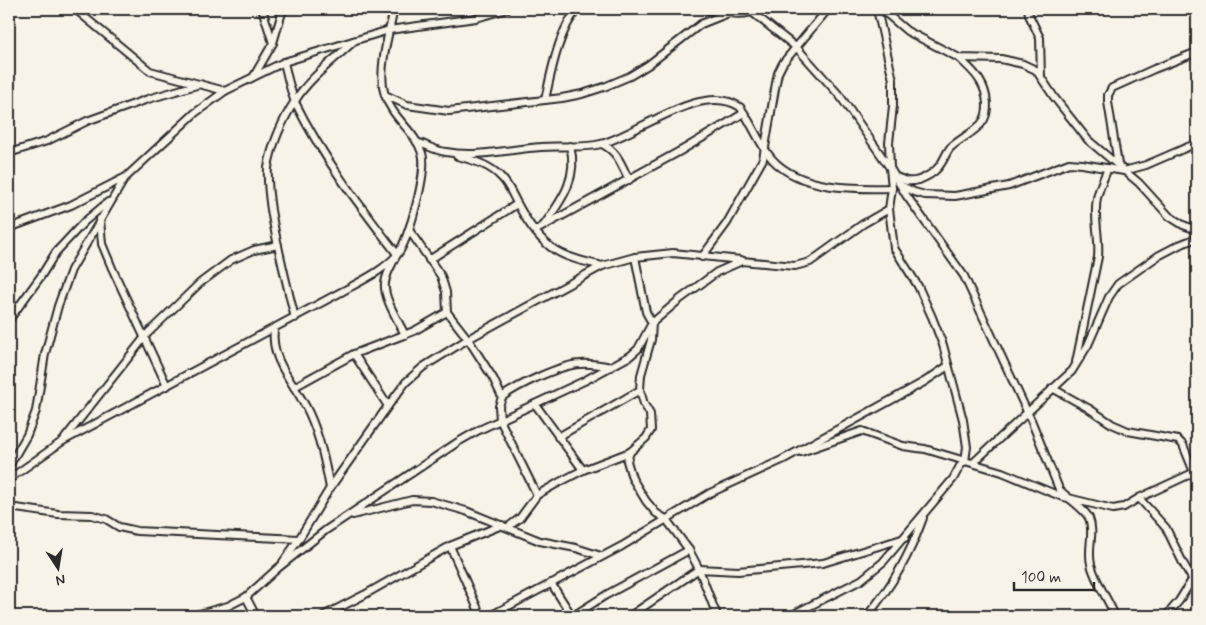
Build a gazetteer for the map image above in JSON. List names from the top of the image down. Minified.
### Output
{"scale_bar":"100 m","north":"bottom"}
